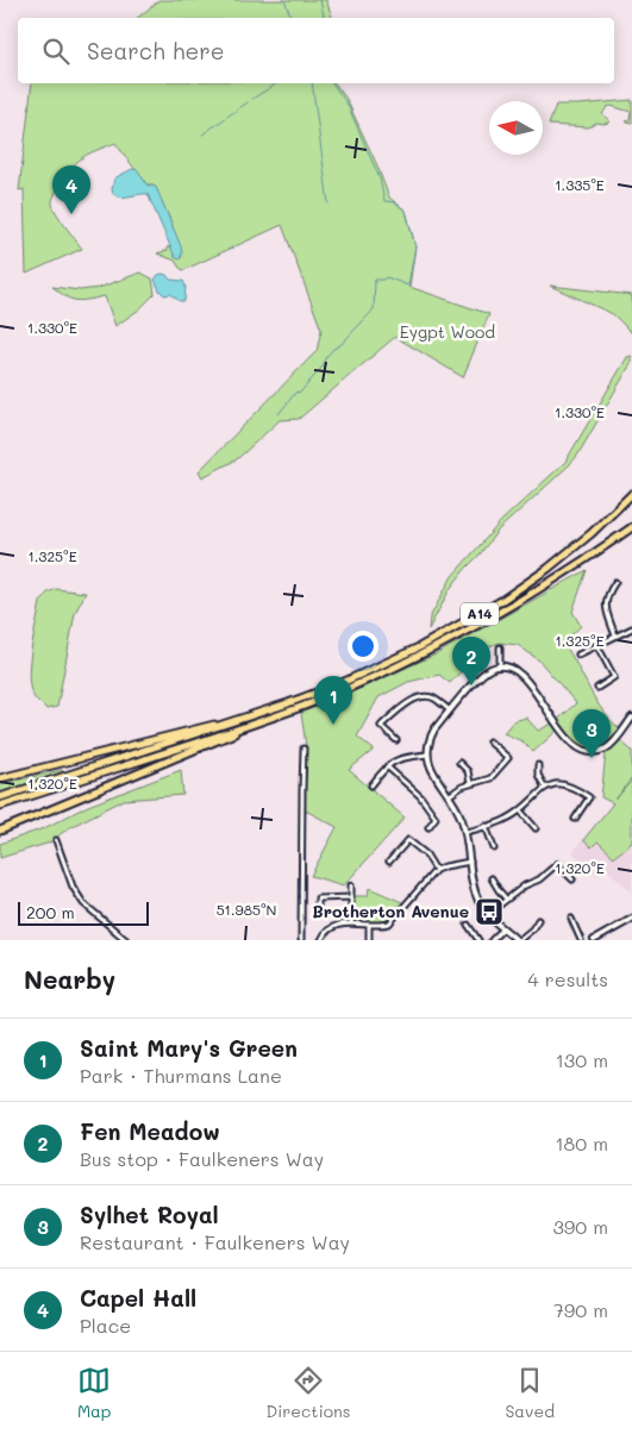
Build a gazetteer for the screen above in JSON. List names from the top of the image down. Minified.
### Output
{"streets":{"highway":["A14"]},"parks":["Eygpt Wood"],"places":{"bus stop":["Brotherton Avenue"]},"scale_bar":"200 m","north":"left","page":{"search":"Search here","pins":["4","2","1","3"],"scale":"200 m","heading":["Nearby","4 results"],"list":[{"mark":"1","name":"Saint Mary's Green","note":"Park · Thurmans Lane","value":"130 m"},{"mark":"2","name":"Fen Meadow","note":"Bus stop · Faulkeners Way","value":"180 m"},{"mark":"3","name":"Sylhet Royal","note":"Restaurant · Faulkeners Way","value":"390 m"},{"mark":"4","name":"Capel Hall","note":"Place","value":"790 m"}],"nav":["Map","Directions","Saved"]},"coordinates":["1.335°E","1.330°E","1.325°E","1.320°E","51.985°N"]}
